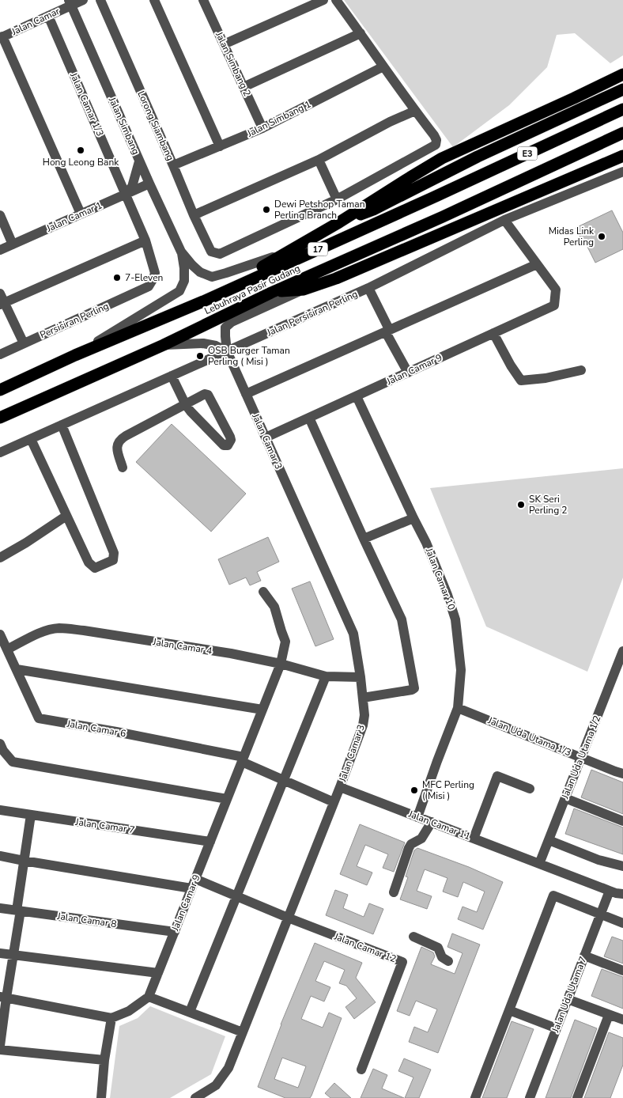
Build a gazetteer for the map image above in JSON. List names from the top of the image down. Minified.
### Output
{"streets":{"highway":["E3","17","Lebuhraya Pasir Gudang"],"street":["Jalan Camar","Jalan Simbang 2","Jalan Camar 1/3","Jalan Simbang 1","Jalan Simbang","Lorong Siambang","Jalan Camar 1","Jalan Persisiran Perling","Persisiran Perling","Jalan Camar 9","Jalan Camar 3","Jalan Camar 10","Jalan Camar 4","Jalan Camar 6","Jalan Uda Utama 1/3","Jalan Uda Utama 1/2","Jalan Camar 11","Jalan Camar 7","Jalan Camar 8","Jalan Camar 12","Jalan Uda Utama 7"]},"crossings":[["Jalan Camar","Jalan Camar 1/3"],["Jalan Camar","Jalan Simbang"],["Jalan Simbang 2","Jalan Simbang 1"],["Jalan Camar 1/3","Jalan Camar 1"],["Jalan Camar 1/3","Persisiran Perling"],["Jalan Simbang 1","Lorong Siambang"],["Jalan Simbang","Jalan Camar 1"],["Jalan Persisiran Perling","Jalan Camar 3"],["Jalan Camar 9","Jalan Camar 3"],["Jalan Camar 9","Jalan Camar 10"],["Jalan Camar 9","Jalan Camar 4"],["Jalan Camar 9","Jalan Camar 6"],["Jalan Camar 9","Jalan Camar 7"],["Jalan Camar 9","Jalan Camar 8"],["Jalan Camar 3","Jalan Camar 4"],["Jalan Camar 3","Jalan Camar 11"],["Jalan Camar 3","Jalan Camar 12"],["Jalan Camar 10","Jalan Uda Utama 1/3"],["Jalan Camar 10","Jalan Camar 11"],["Jalan Camar 4","Jalan Camar 6"],["Jalan Uda Utama 1/3","Jalan Uda Utama 1/2"],["Jalan Uda Utama 1/2","Jalan Camar 11"],["Jalan Camar 11","Jalan Uda Utama 7"]],"places":["Hong Leong Bank","Dewi Petshop Taman Perling Branch","Midas Link Perling","7-Eleven","OSB Burger Taman Perling ( Misi )","SK Seri Perling 2","MFC Perling ( Misi )"]}
